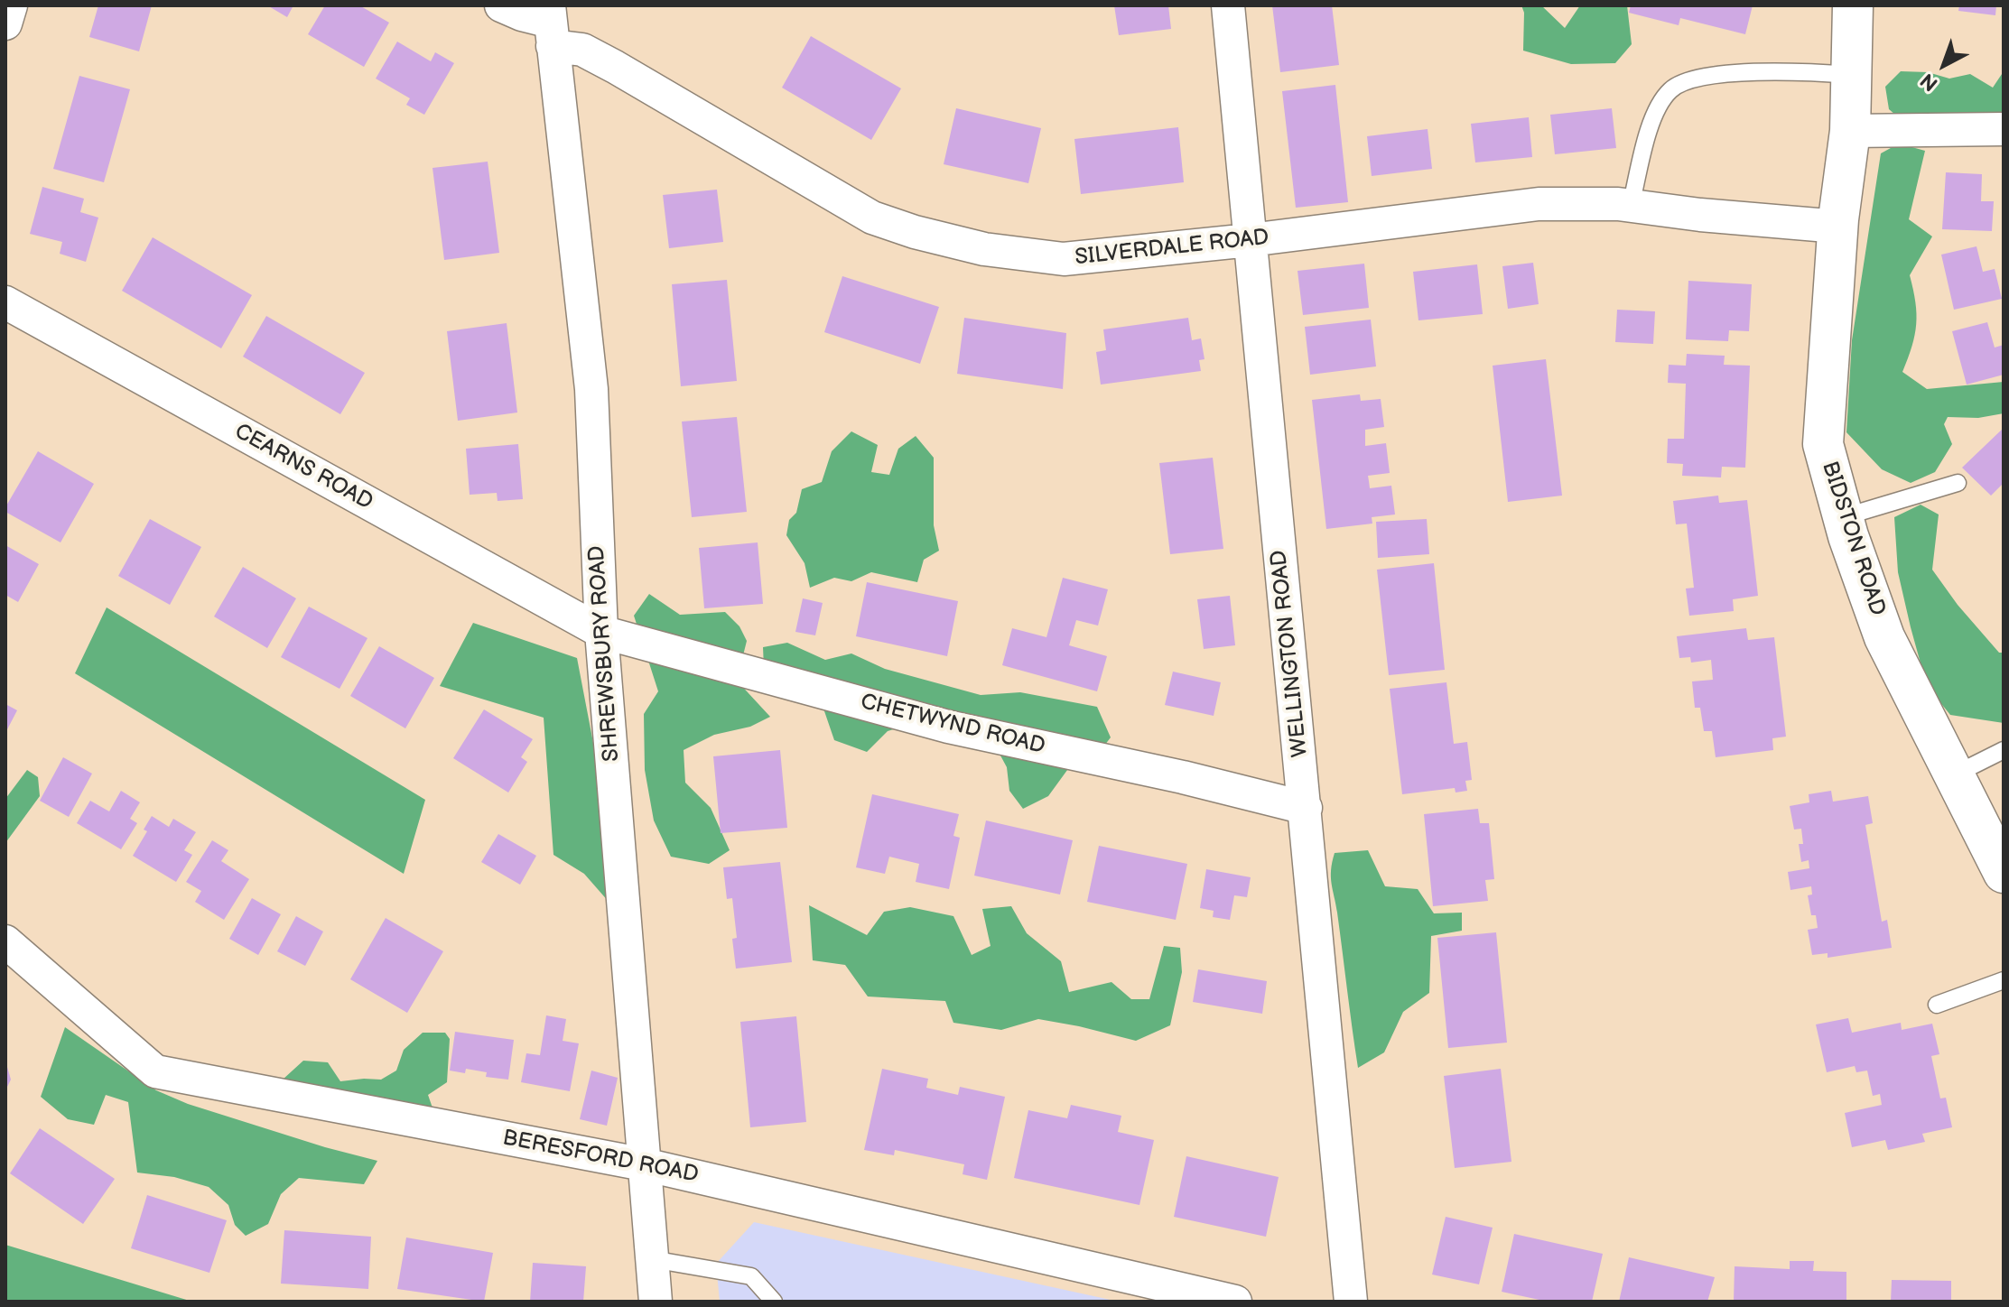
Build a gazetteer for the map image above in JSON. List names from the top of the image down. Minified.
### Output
{"streets":{"main road":["BIDSTON ROAD"],"street":["SILVERDALE ROAD","CEARNS ROAD","SHREWSBURY ROAD","WELLINGTON ROAD","CHETWYND ROAD","BERESFORD ROAD"]},"crossings":[["SILVERDALE ROAD","BIDSTON ROAD"],["SILVERDALE ROAD","SHREWSBURY ROAD"],["SILVERDALE ROAD","WELLINGTON ROAD"],["CEARNS ROAD","SHREWSBURY ROAD"],["CEARNS ROAD","CHETWYND ROAD"],["SHREWSBURY ROAD","CHETWYND ROAD"],["SHREWSBURY ROAD","BERESFORD ROAD"],["WELLINGTON ROAD","CHETWYND ROAD"]],"north":"bottom left"}
